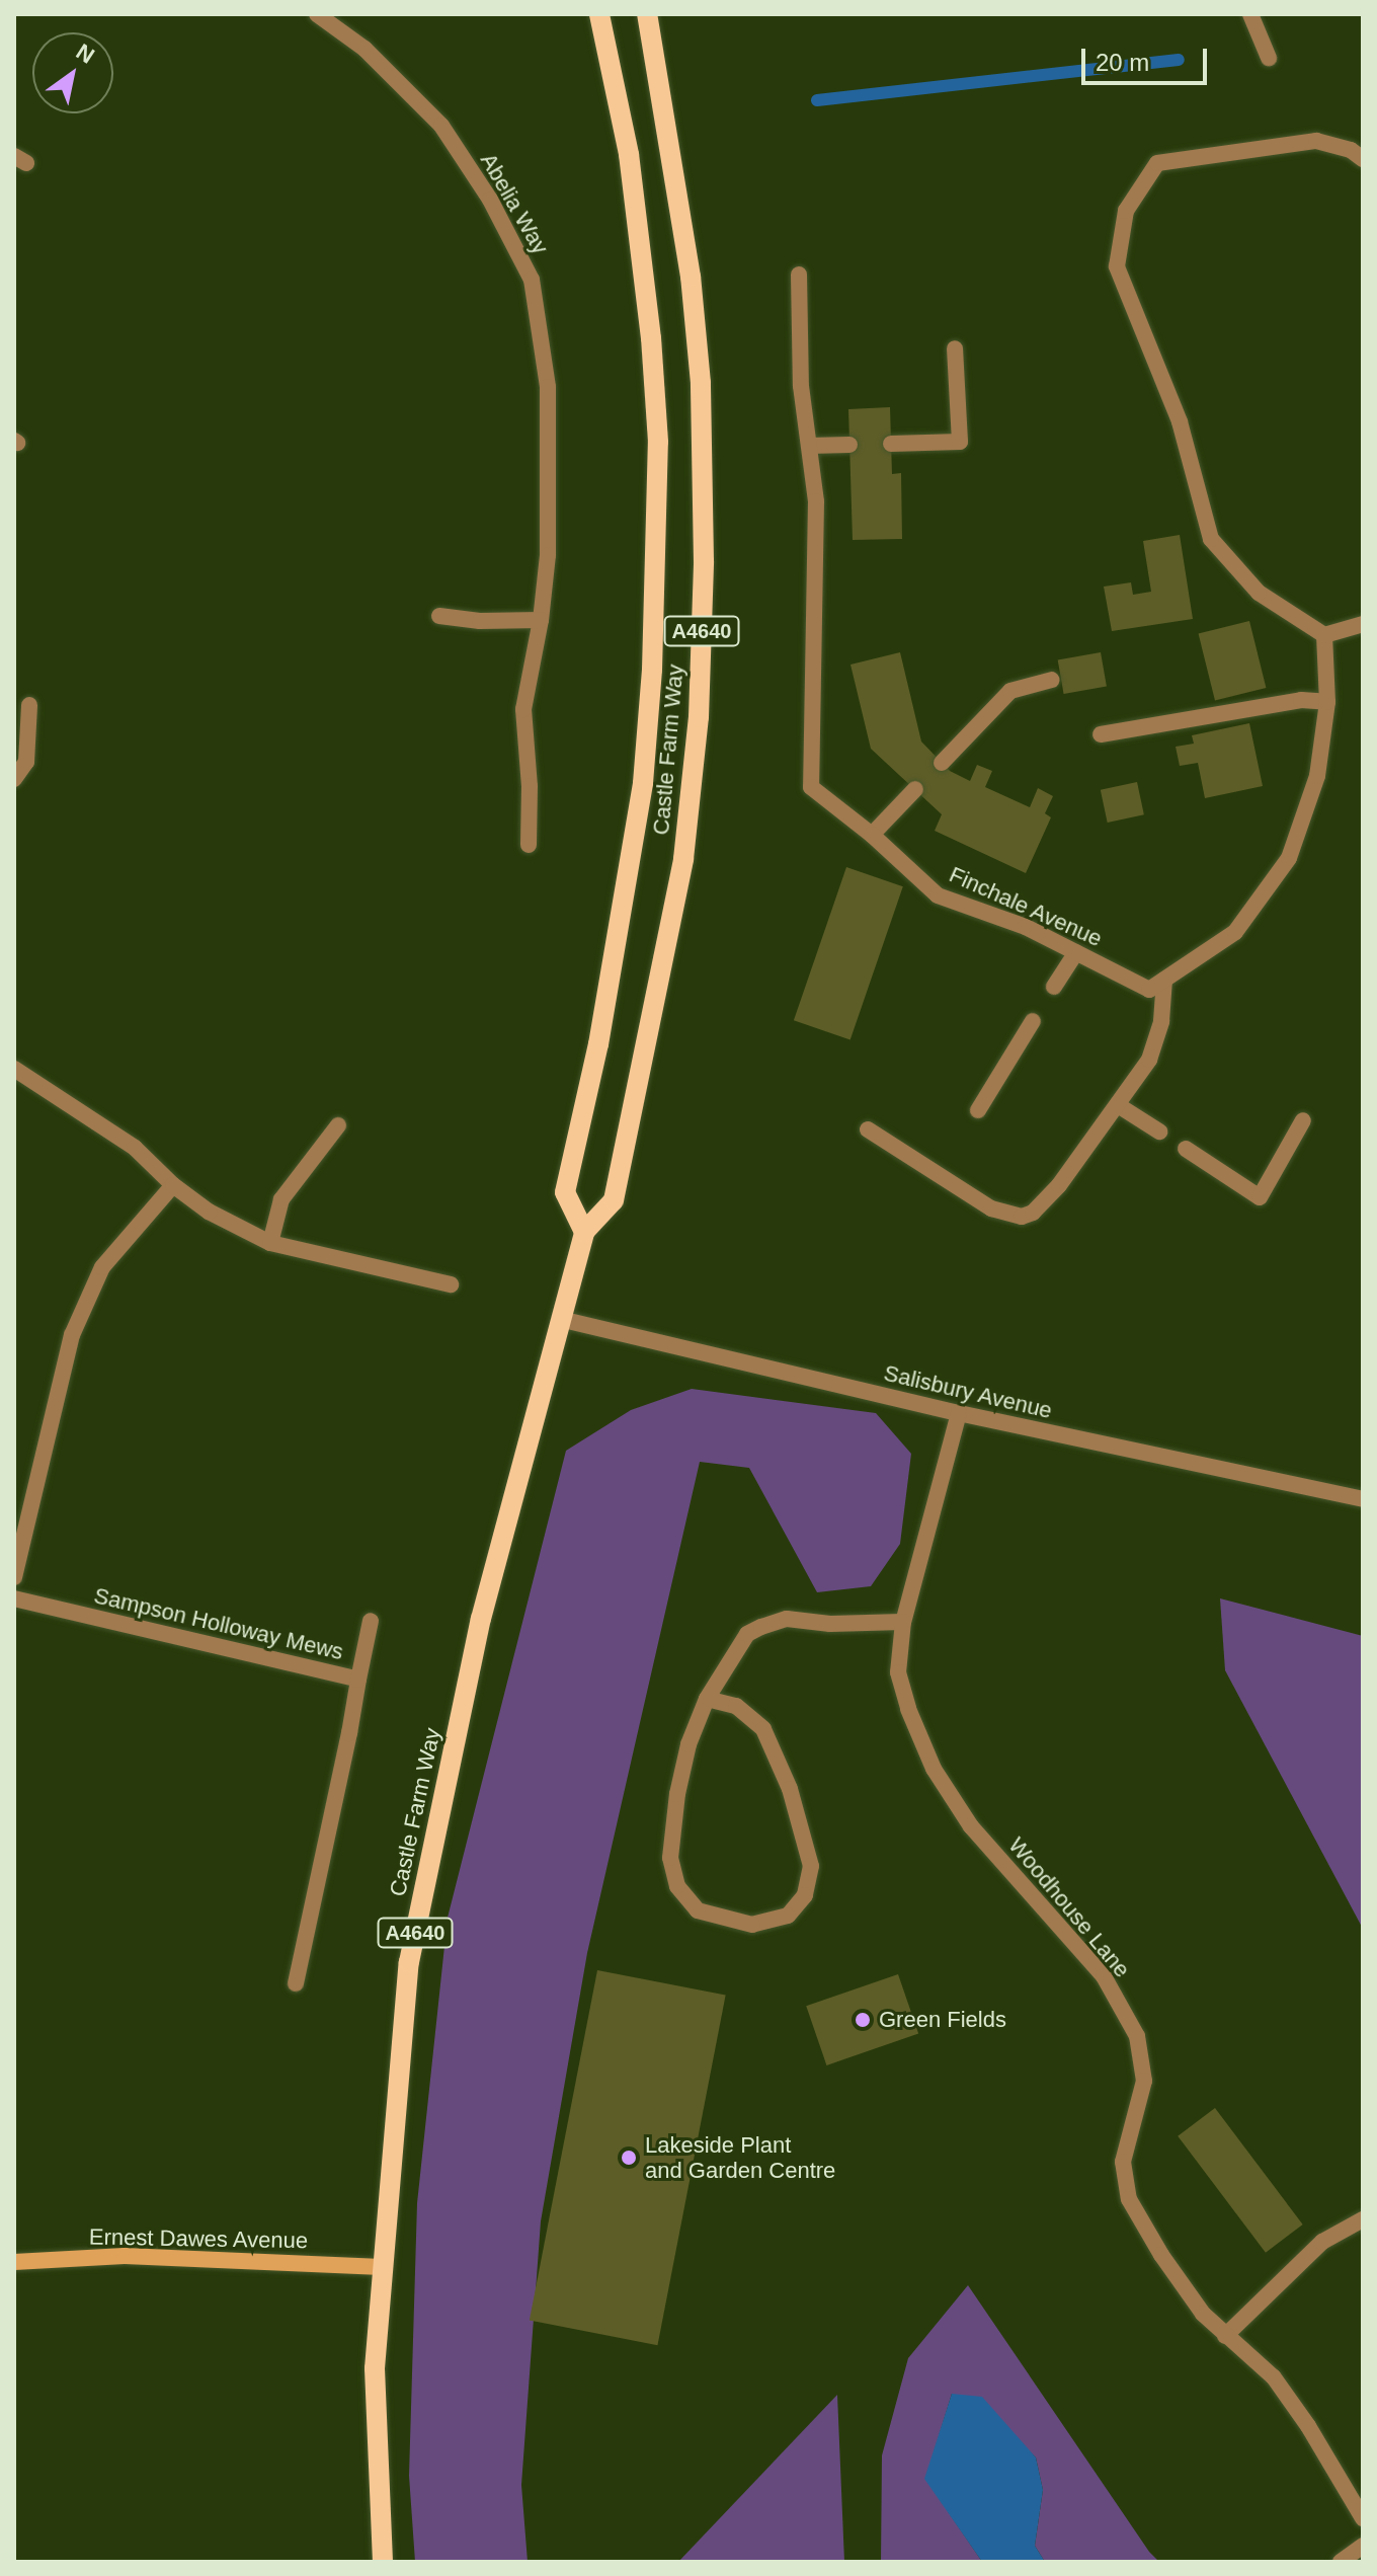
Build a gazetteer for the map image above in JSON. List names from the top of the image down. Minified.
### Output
{"streets":{"main road":["A4640","Castle Farm Way"],"street":["Abelia Way","Finchale Avenue","Salisbury Avenue","Sampson Holloway Mews","Woodhouse Lane","Ernest Dawes Avenue"]},"crossings":[["Castle Farm Way","Salisbury Avenue"],["Castle Farm Way","Ernest Dawes Avenue"],["Salisbury Avenue","Woodhouse Lane"]],"places":["Green Fields","Lakeside Plant and Garden Centre"],"scale_bar":"20 m","north":"top right"}
